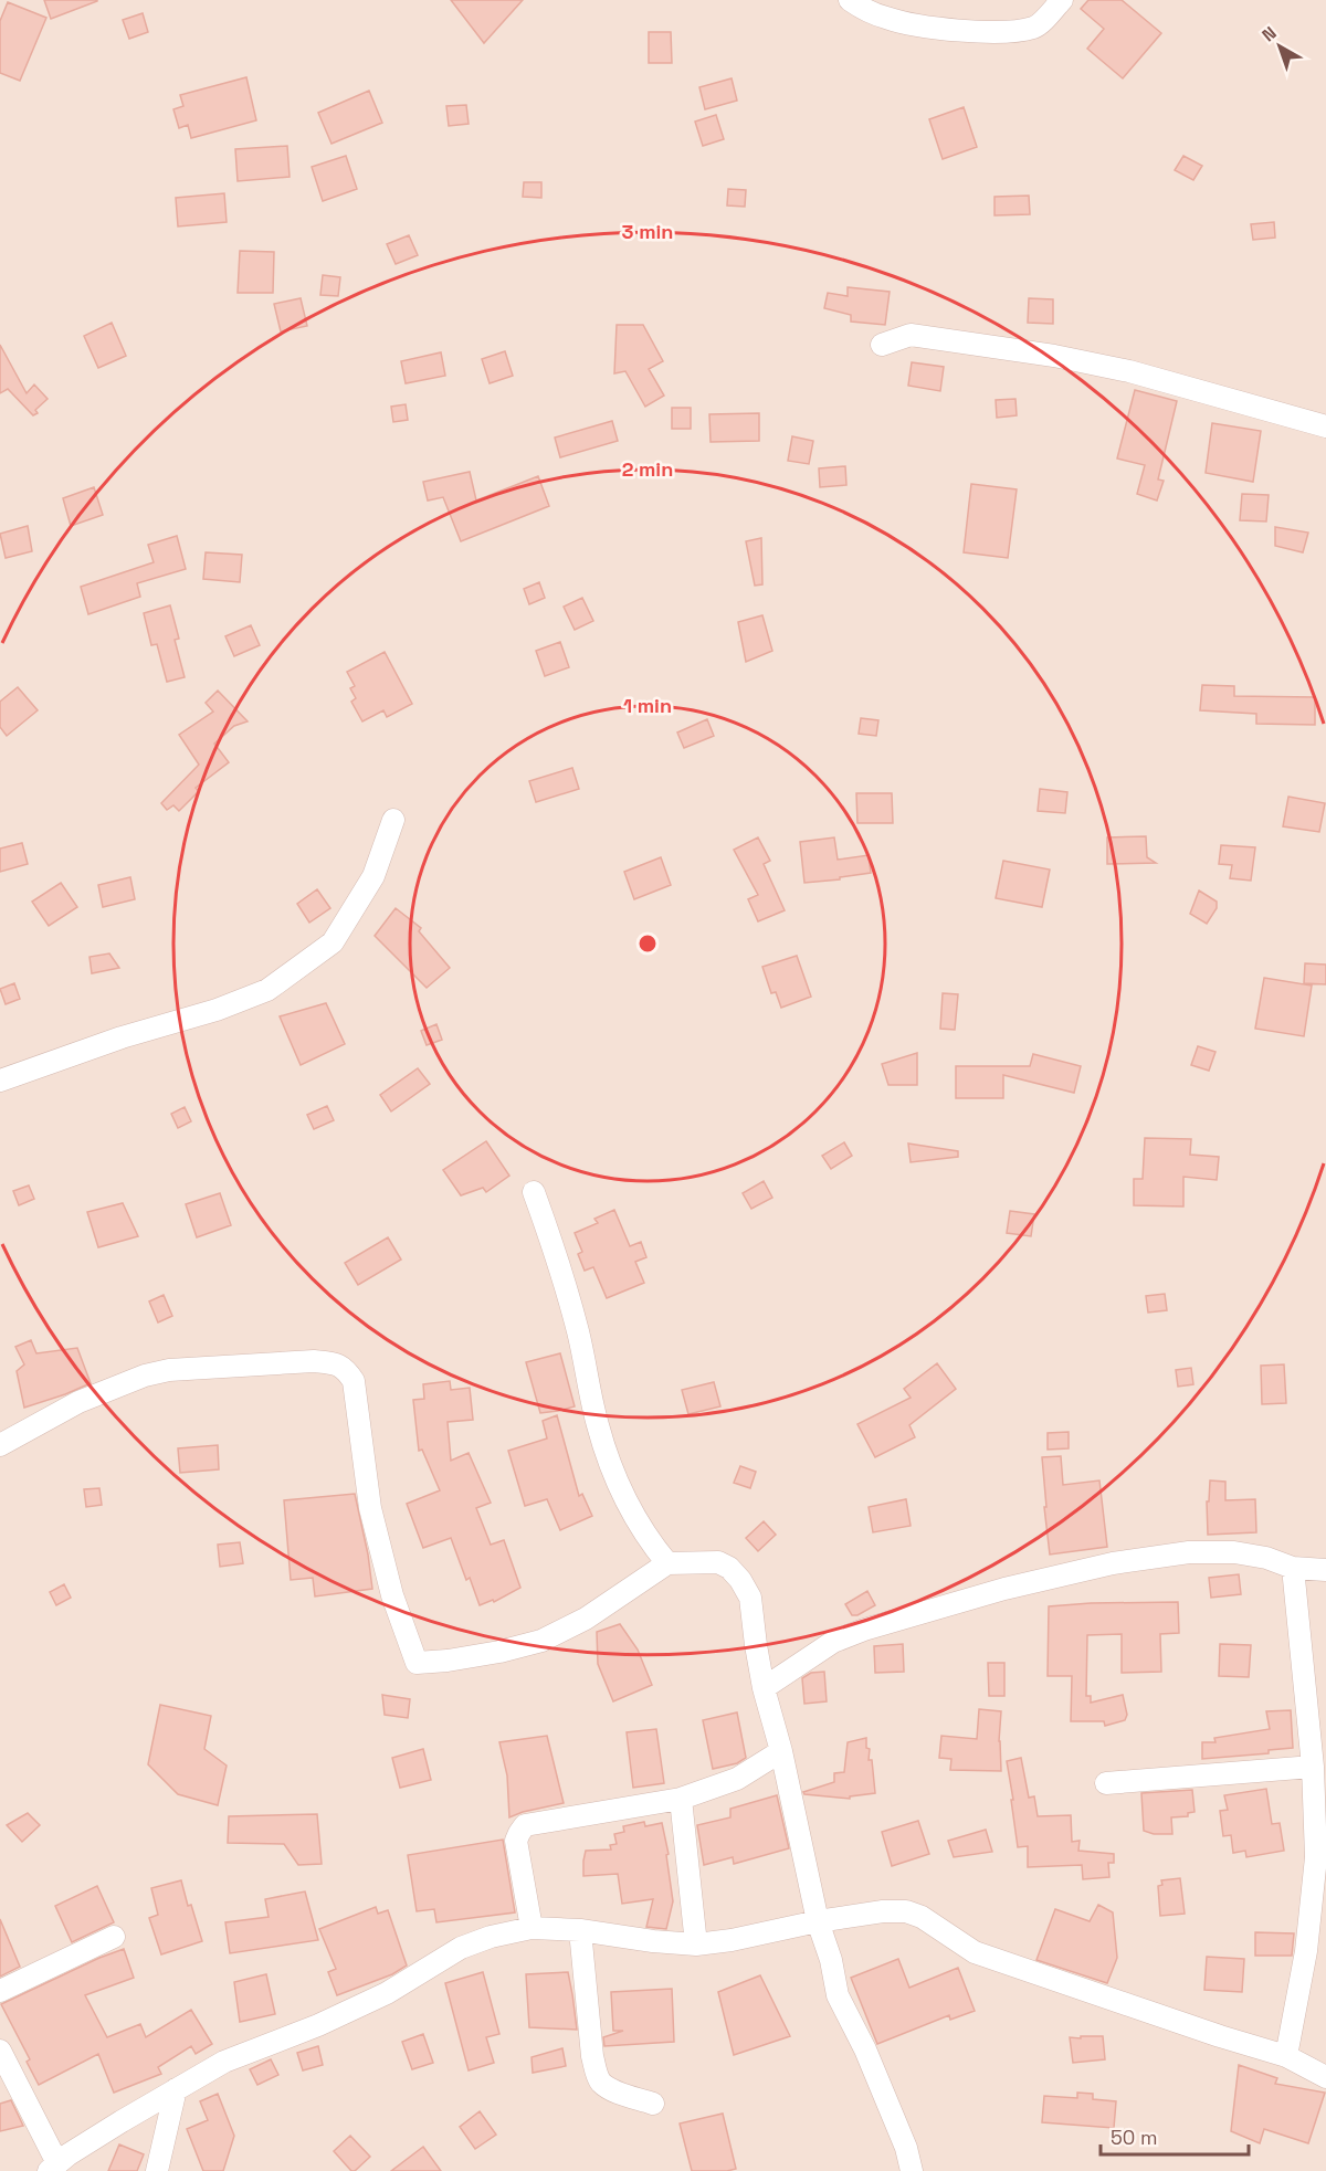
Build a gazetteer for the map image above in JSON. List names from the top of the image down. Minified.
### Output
{"scale_bar":"50 m","north":"top left","rings":["3 min","2 min","1 min"]}
